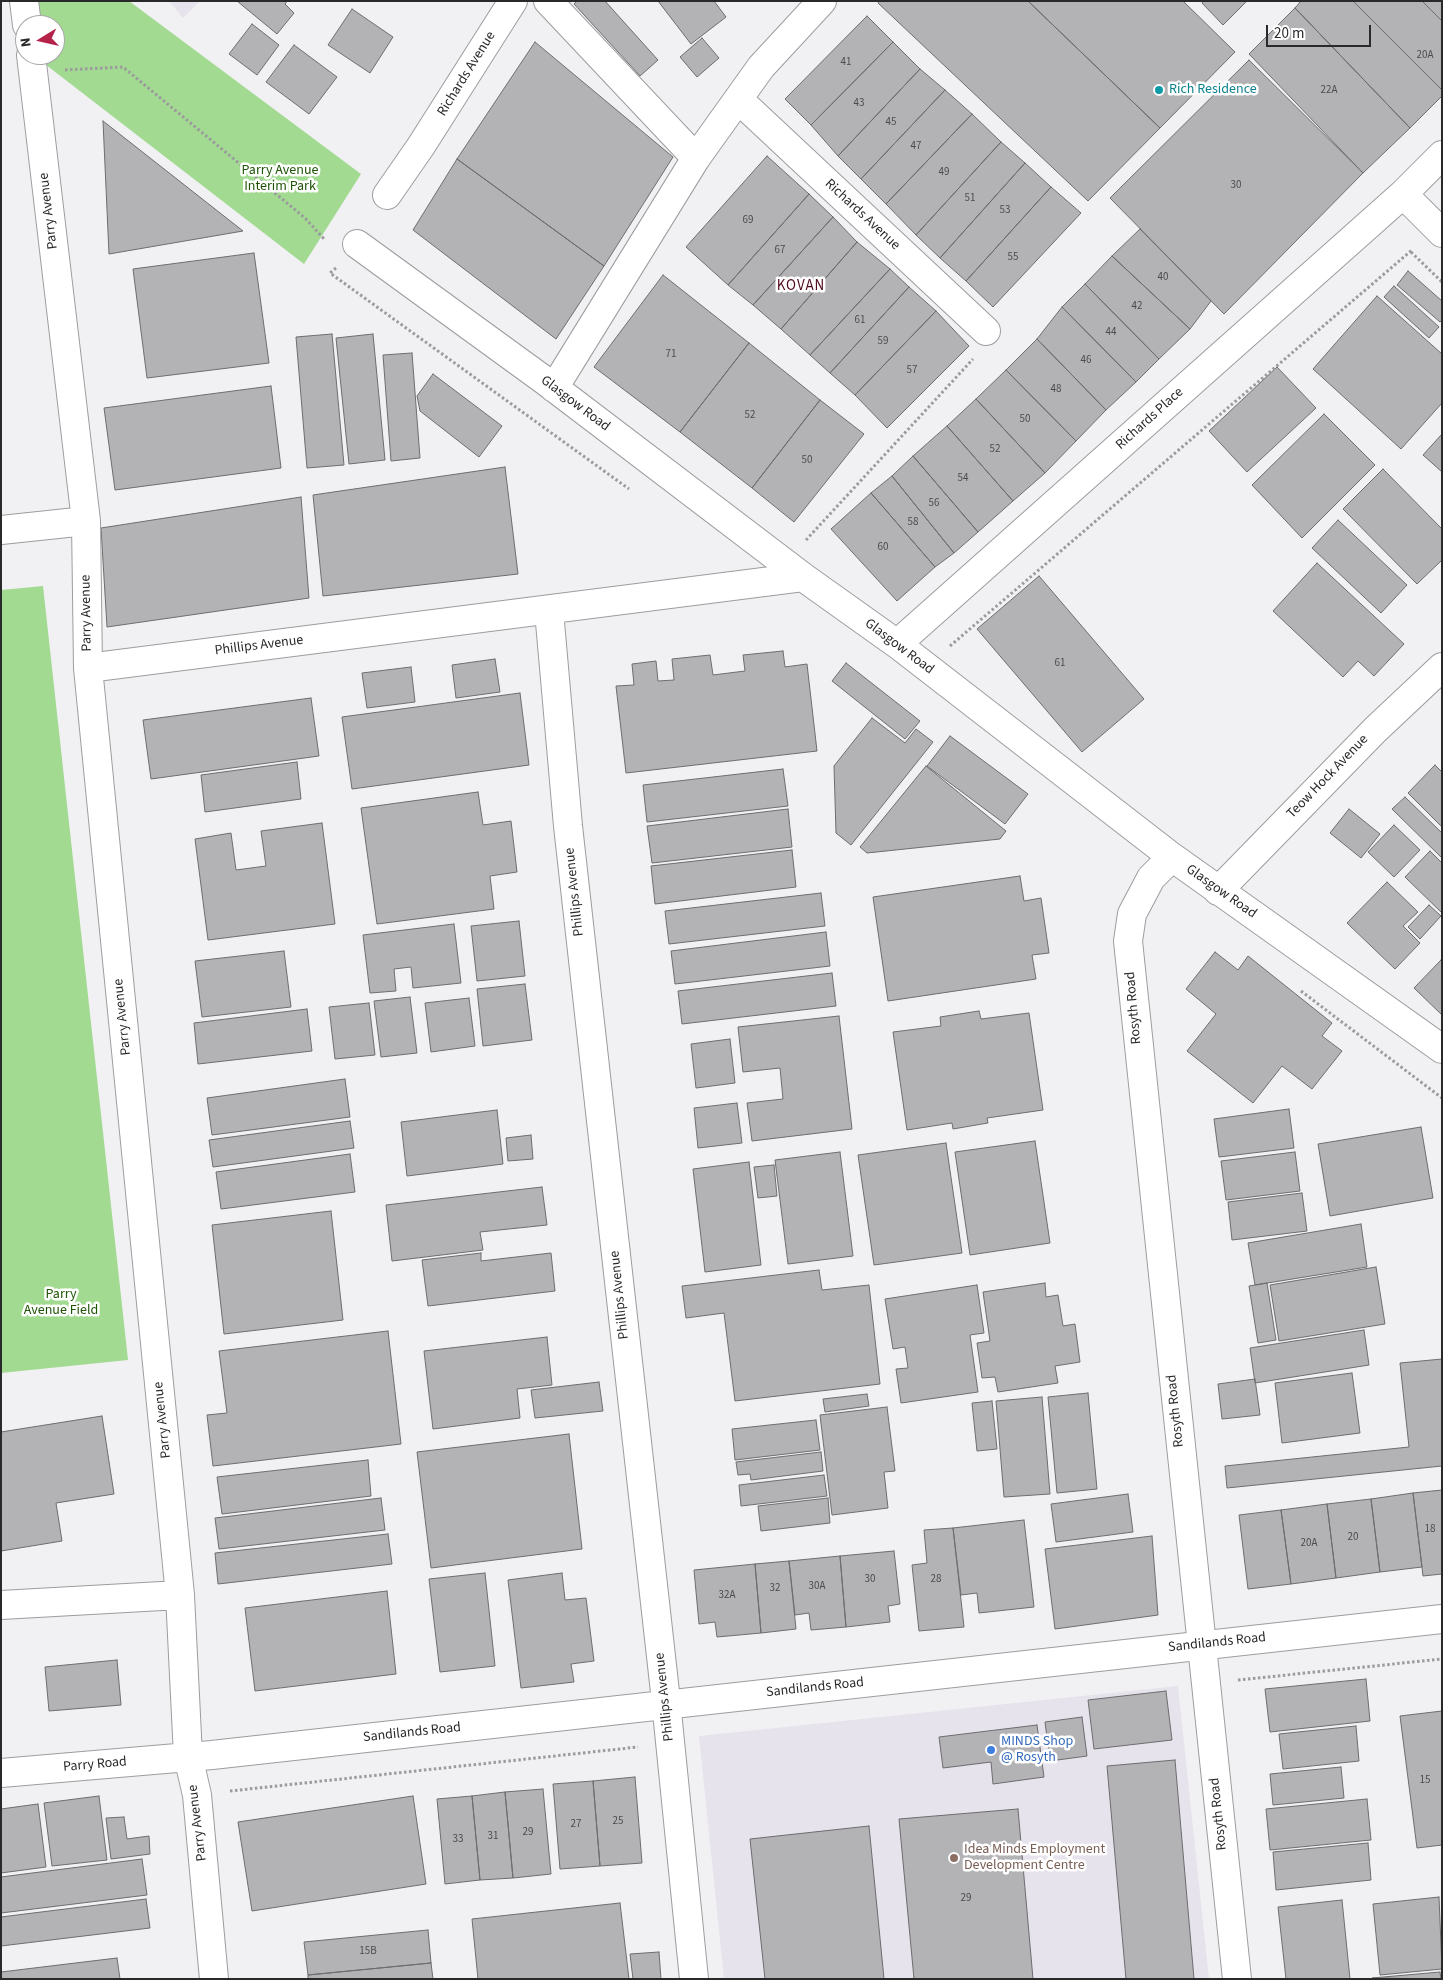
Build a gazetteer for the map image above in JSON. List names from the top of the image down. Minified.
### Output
{"streets":{"street":["Richards Avenue","Parry Avenue","Glasgow Road","Richards Place","Phillips Avenue","Teow Hock Avenue","Rosyth Road","Sandilands Road","Parry Road"]},"crossings":[["Parry Avenue","Phillips Avenue"],["Parry Avenue","Sandilands Road"],["Parry Avenue","Parry Road"],["Glasgow Road","Richards Place"],["Glasgow Road","Phillips Avenue"],["Glasgow Road","Teow Hock Avenue"],["Glasgow Road","Rosyth Road"],["Phillips Avenue","Sandilands Road"],["Rosyth Road","Sandilands Road"],["Sandilands Road","Parry Road"]],"districts":["KOVAN"],"parks":["Parry Avenue Interim Park","Parry Avenue Field"],"places":["Rich Residence","MINDS Shop @ Rosyth","Idea Minds Employment Development Centre"],"house_numbers":["20A","41","22A","43","45","47","49","30","51","53","69","67","55","40","42","61","44","59","71","46","57","48","52","50","52","50","54","56","58","60","61","18","20","20A","30","28","30A","32","32A","15","25","27","29","31","33","29","15B"],"scale_bar":"20 m","north":"left"}
